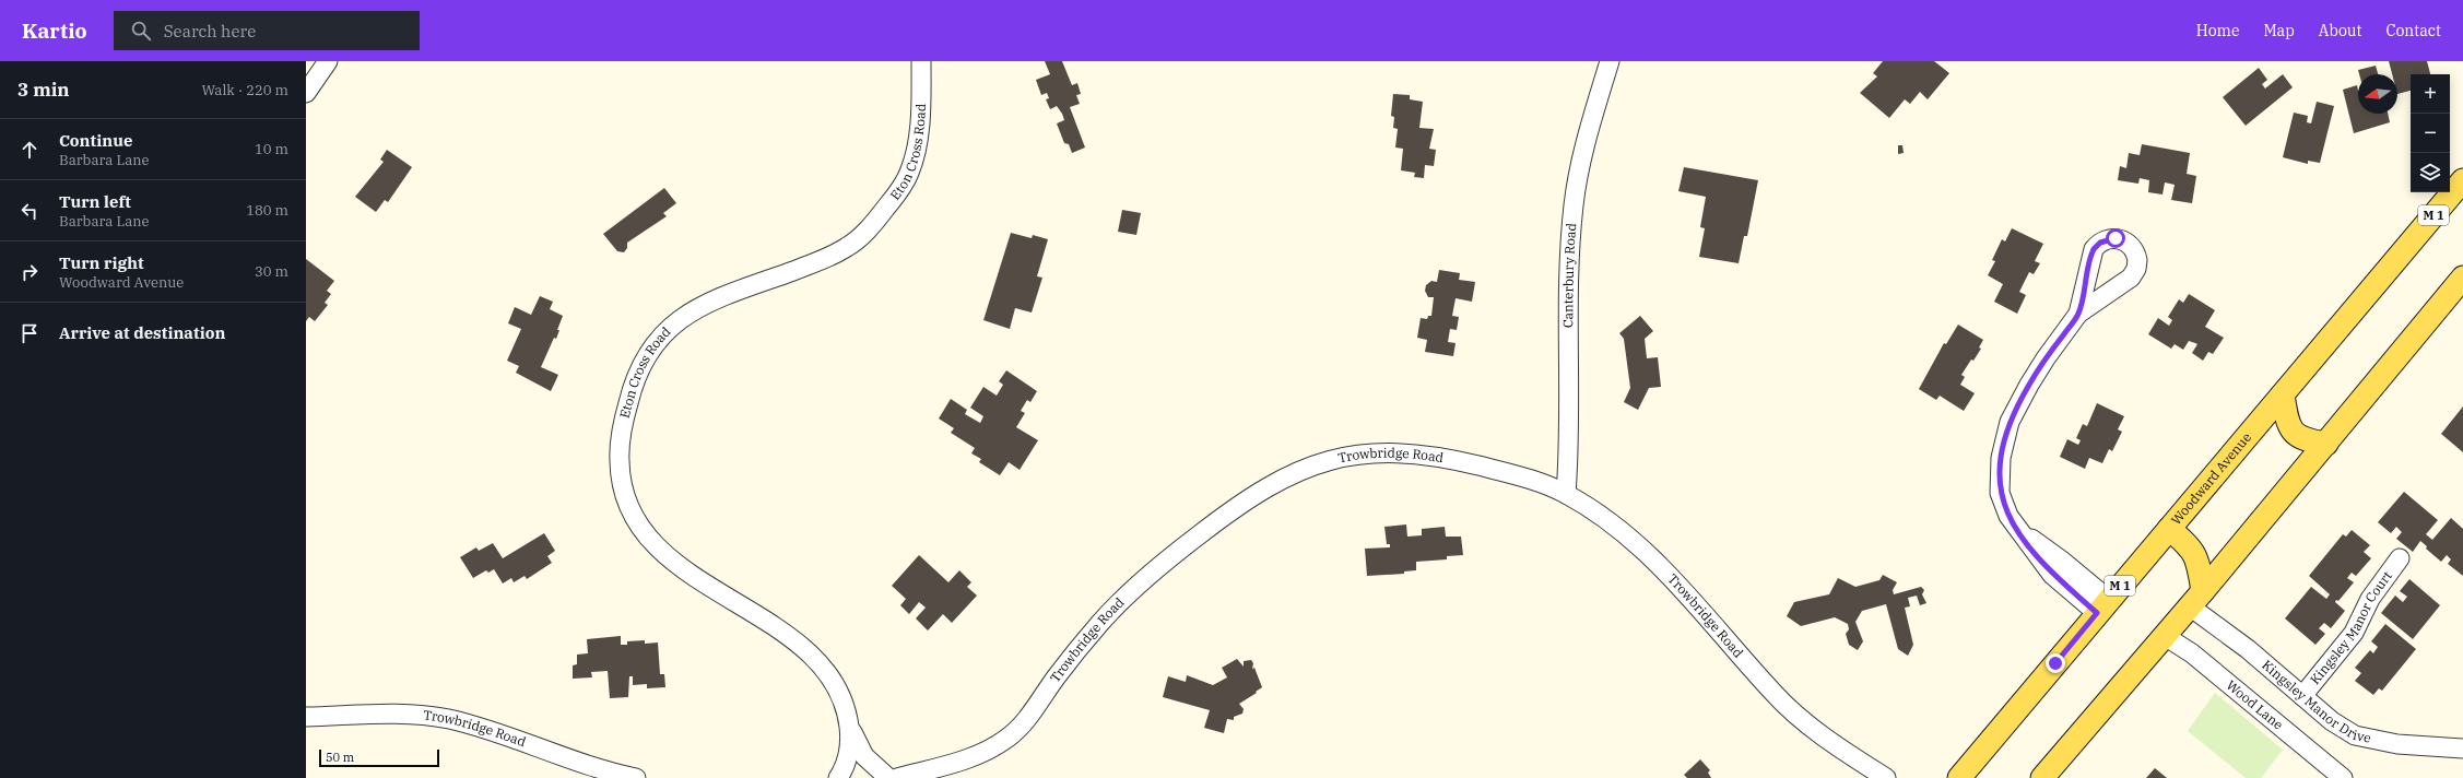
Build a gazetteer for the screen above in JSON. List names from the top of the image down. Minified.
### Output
{"streets":{"main road":["M 1","Woodward Avenue"],"street":["Eton Cross Road","Canterbury Road","Trowbridge Road","Kingsley Manor Court","Kingsley Manor Drive","Wood Lane"]},"crossings":[["Canterbury Road","Trowbridge Road"],["Kingsley Manor Court","Kingsley Manor Drive"]],"scale_bar":"50 m","north":"left","page":{"header":"Kartio","search":"Search here","nav":["Home","Map","About","Contact"],"heading":["3 min","Walk · 220 m"],"map_buttons":["+","−"],"list":[["Continue","Barbara Lane","10 m"],["Turn left","Barbara Lane","180 m"],["Turn right","Woodward Avenue","30 m"],"Arrive at destination"],"scale":"50 m"}}
